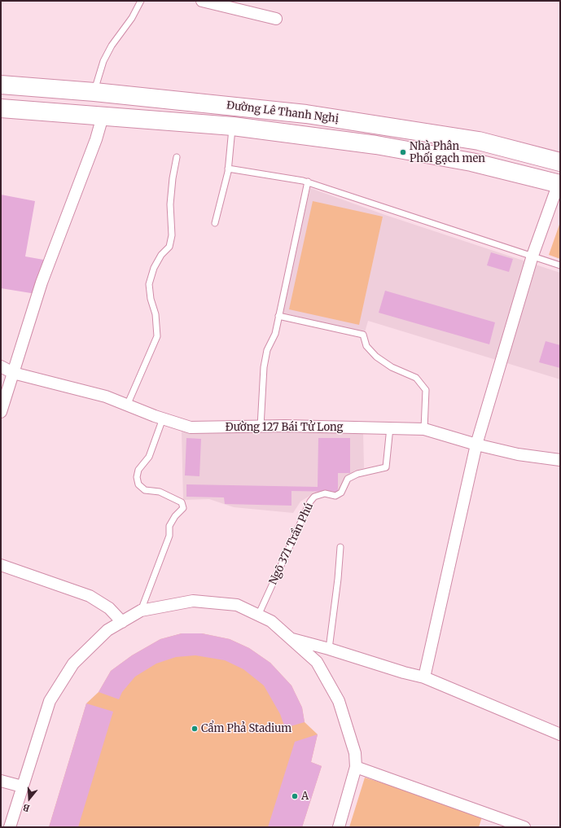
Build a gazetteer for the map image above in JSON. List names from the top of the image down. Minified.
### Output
{"streets":{"highway":["Đường Lê Thanh Nghị"],"street":["Đường 127 Bái Tử Long"],"lane":["Ngõ 371 Trần Phú"]},"crossings":[["Đường 127 Bái Tử Long","Ngõ 371 Trần Phú"]],"places":["Nhà Phân Phối gạch men","Cẩm Phả Stadium","A"],"north":"bottom"}
